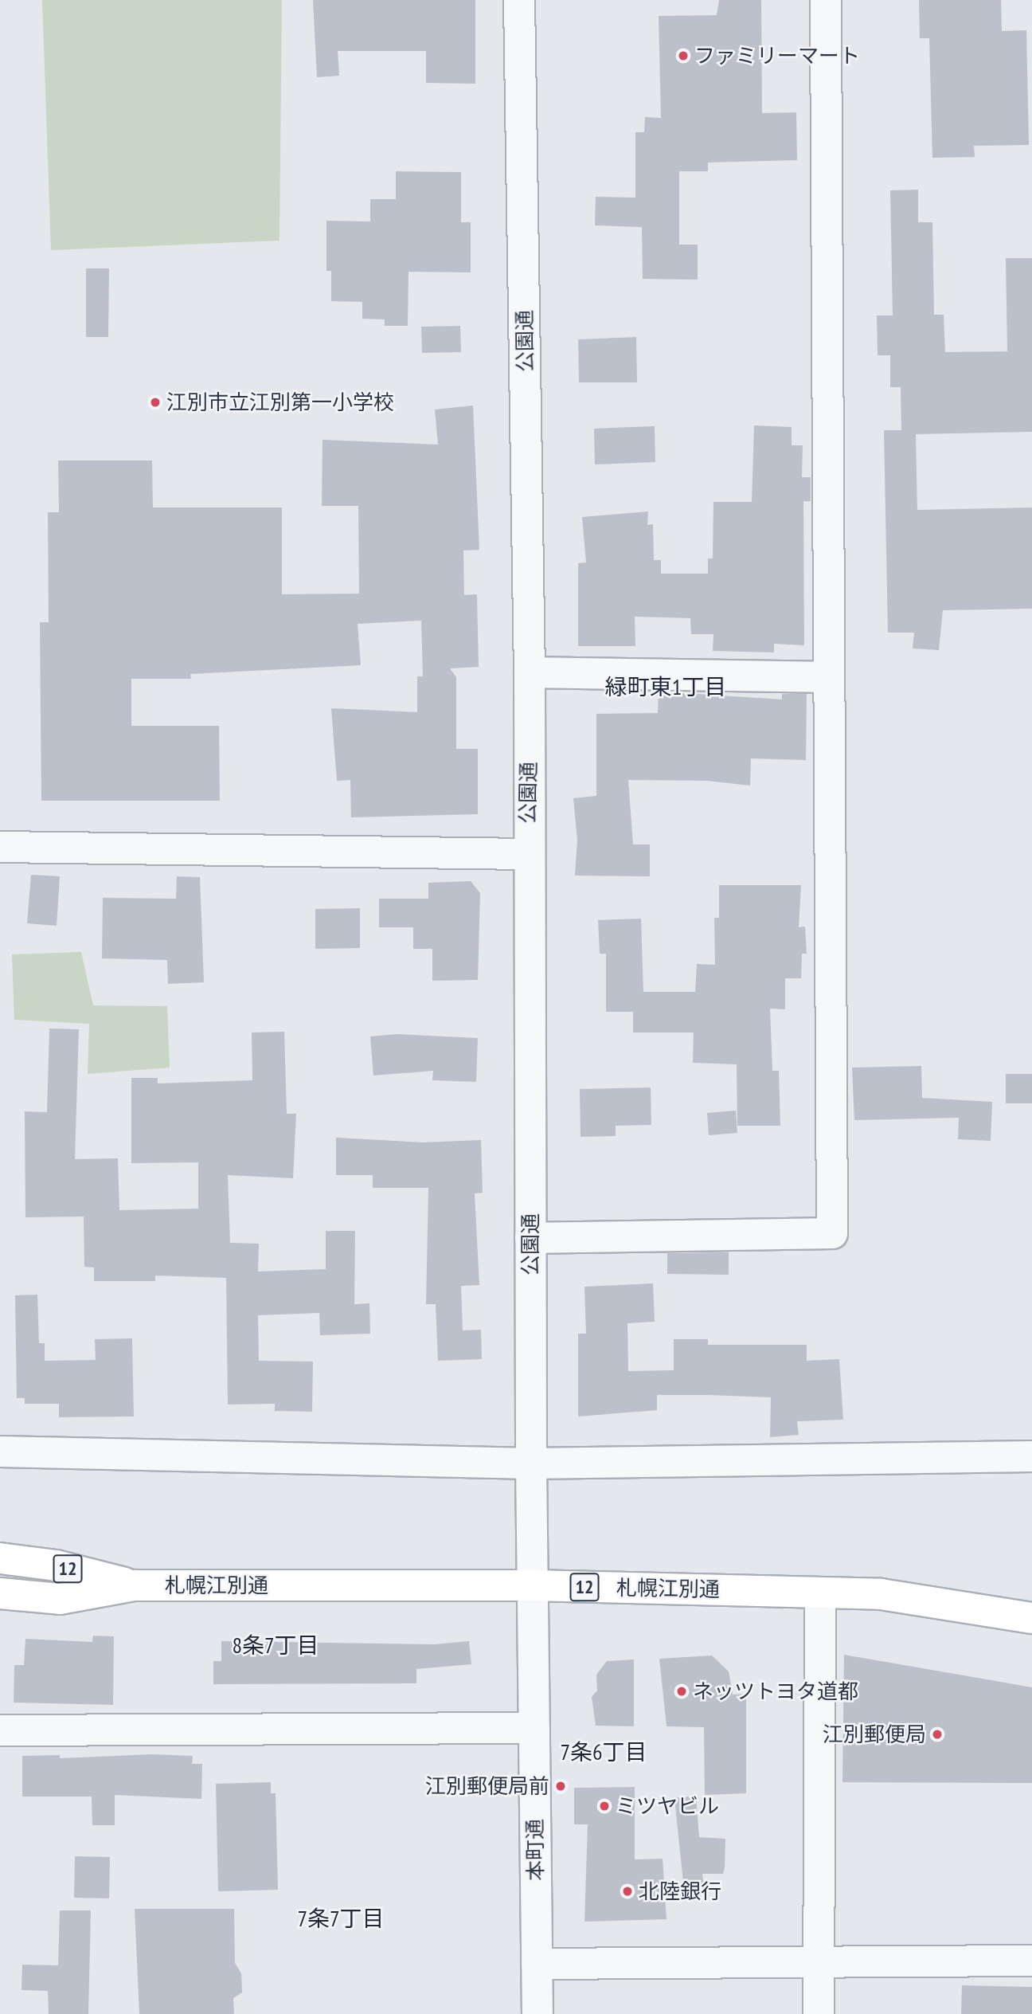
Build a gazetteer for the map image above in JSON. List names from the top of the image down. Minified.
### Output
{"streets":{"highway":["12","札幌江別通"],"street":["公園通","本町通"]},"crossings":[["公園通","札幌江別通"],["公園通","本町通"],["札幌江別通","本町通"]],"districts":["緑町東1丁目","8条7丁目","7条6丁目","7条7丁目"],"places":["ファミリーマート","江別市立江別第一小学校","ネッツトヨタ道都","江別郵便局","江別郵便局前","ミツヤビル","北陸銀行"]}
